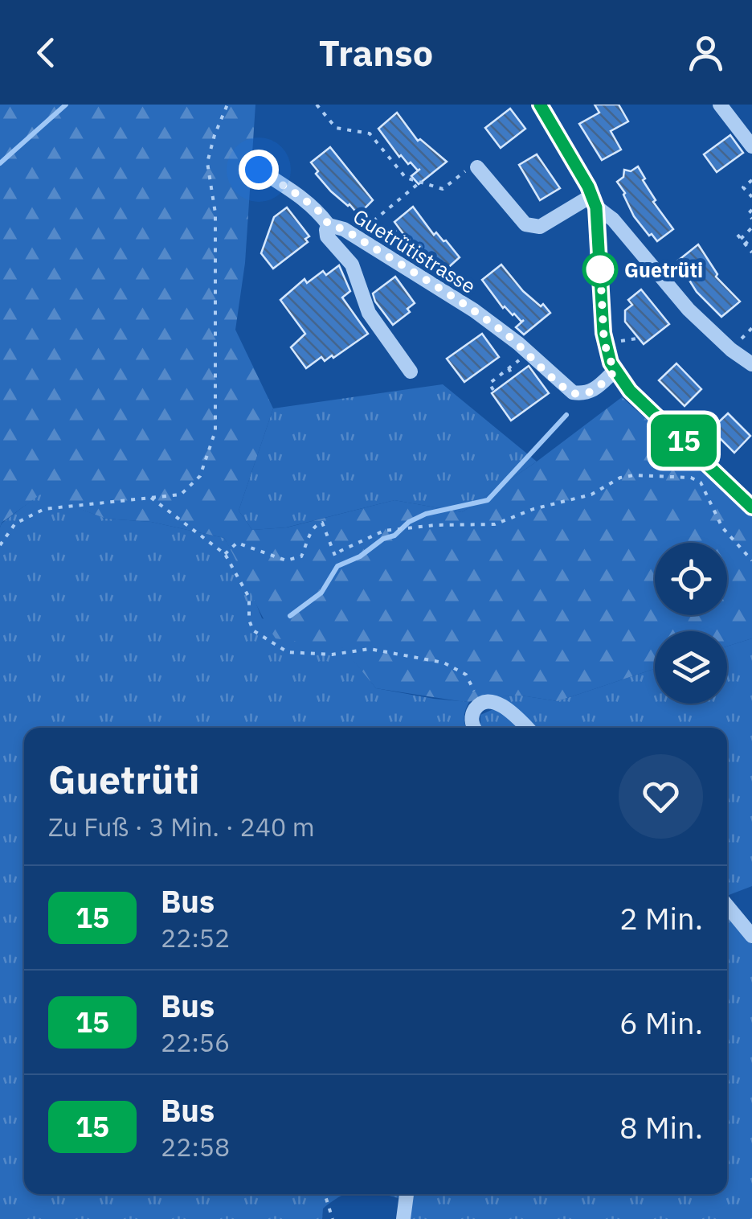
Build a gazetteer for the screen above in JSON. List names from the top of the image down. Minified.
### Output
{"streets":{"street":["Guetrütistrasse"]},"places":["Guetrüti"],"lines":["bus line 15"],"page":{"header":"Transo","on_map":"15","heading":["Guetrüti","Zu Fuß · 3 Min. · 240 m"],"list":[{"mark":"15","name":"Bus","note":"22:52","value":"2 Min."},{"mark":"15","name":"Bus","note":"22:56","value":"6 Min."},{"mark":"15","name":"Bus","note":"22:58","value":"8 Min."}]}}
